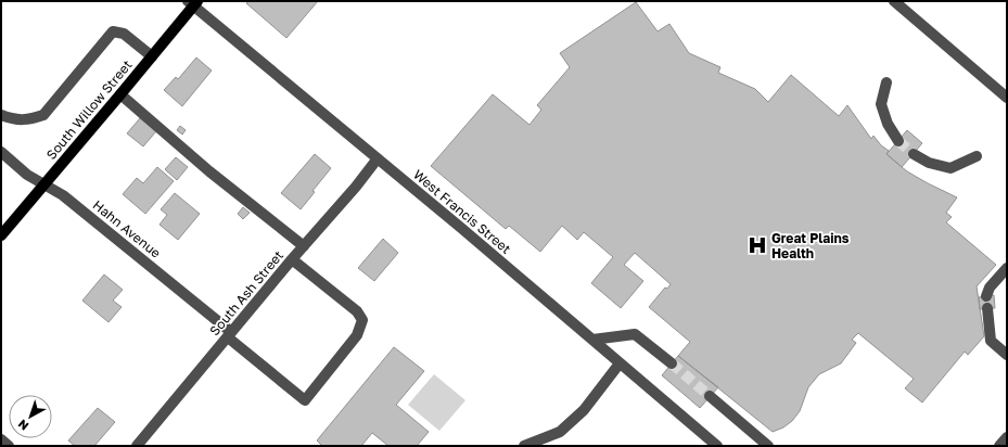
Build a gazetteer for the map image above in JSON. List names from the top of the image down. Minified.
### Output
{"streets":{"main road":["South Willow Street"],"street":["West Francis Street","Hahn Avenue","South Ash Street"]},"crossings":[["South Willow Street","West Francis Street"],["South Willow Street","Hahn Avenue"],["West Francis Street","South Ash Street"],["Hahn Avenue","South Ash Street"]],"places":{"hospital":["Great Plains Health"]},"north":"bottom left"}
